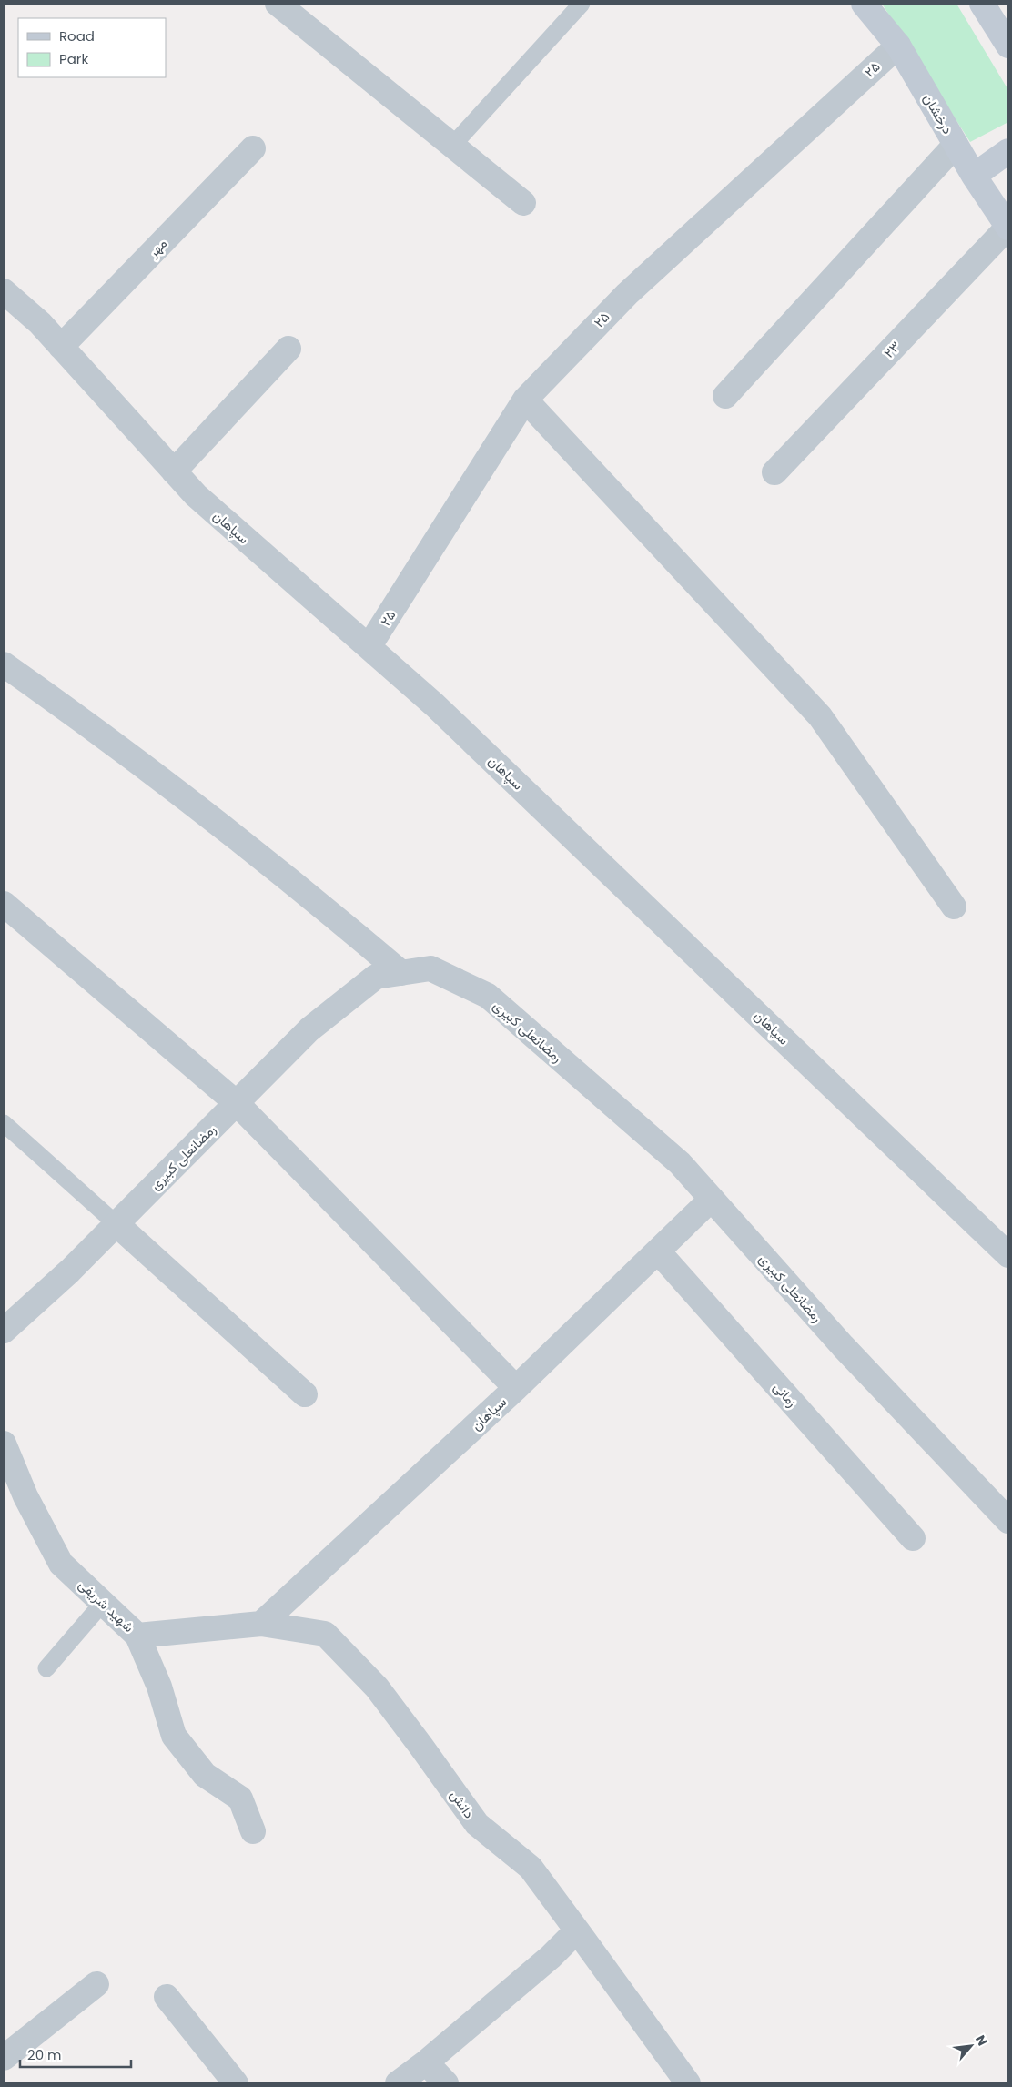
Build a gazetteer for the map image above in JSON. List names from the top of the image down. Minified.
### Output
{"streets":{"main road":["درخشان"],"street":["۲۵","مهر","۲۳","سپاهان","رمضانعلی کبیری","زمانی","شهید شریفی","دانش"]},"crossings":[["۲۵","درخشان"],["۲۵","سپاهان"],["درخشان","۲۳"],["مهر","سپاهان"],["سپاهان","رمضانعلی کبیری"],["سپاهان","زمانی"],["سپاهان","دانش"],["شهید شریفی","دانش"]],"legend":["Road","Park"],"scale_bar":"20 m","north":"top right"}
